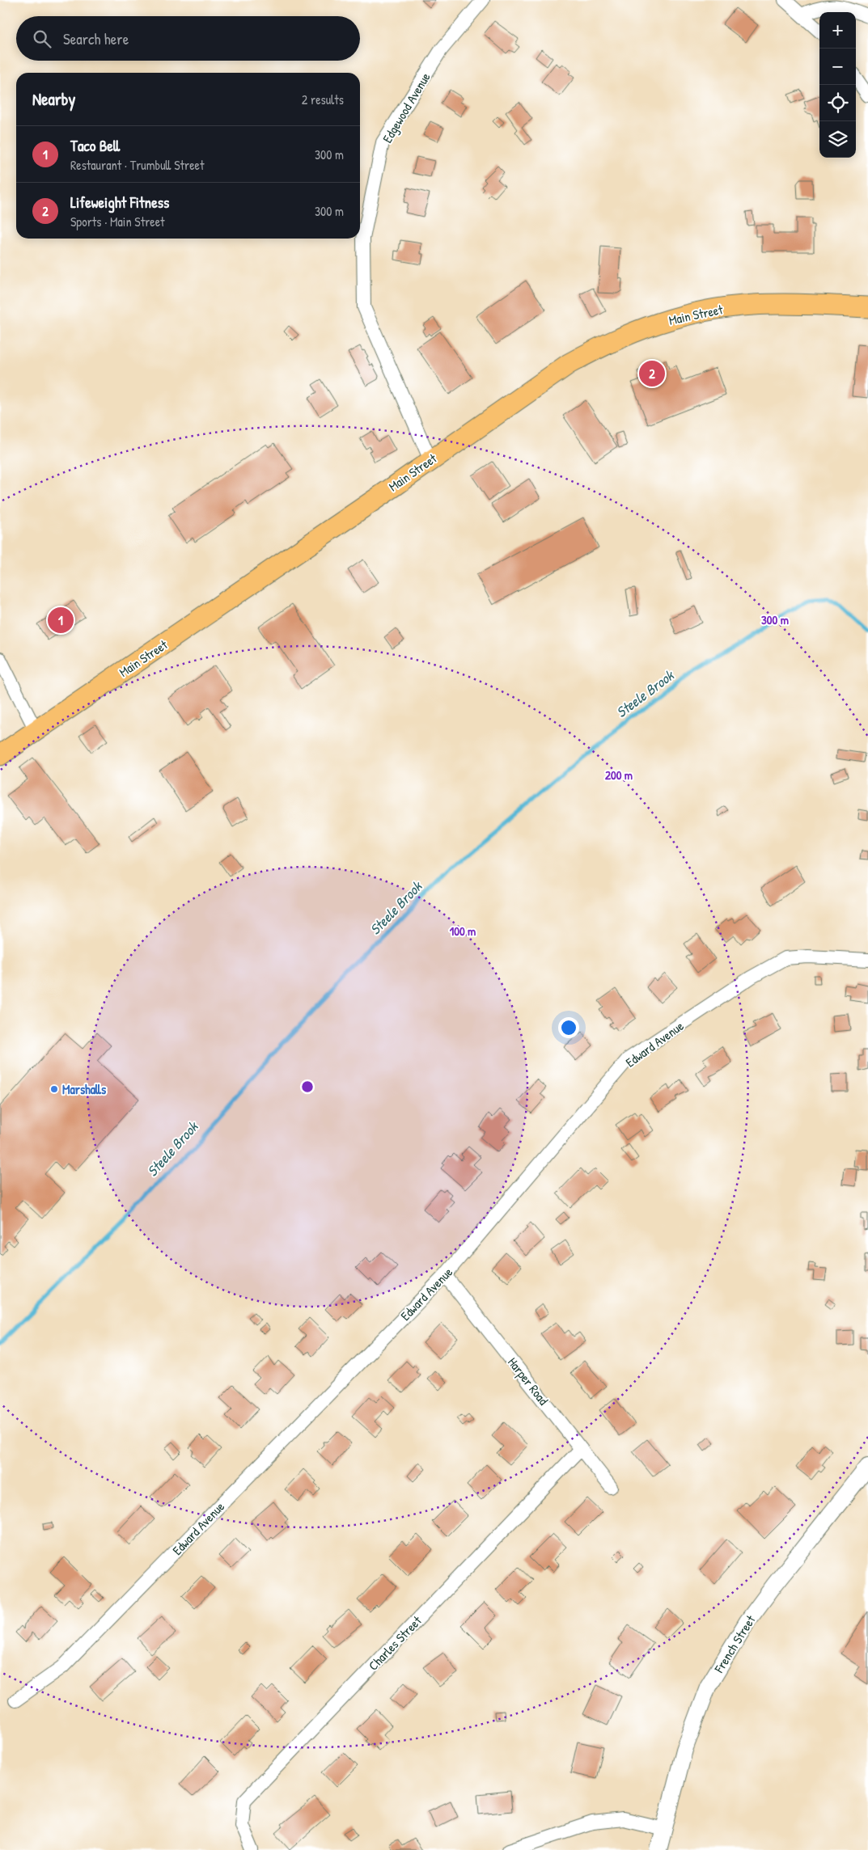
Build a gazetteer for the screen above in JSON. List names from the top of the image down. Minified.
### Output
{"streets":{"main road":["Main Street"],"street":["Edgewood Avenue","Edward Avenue","Harper Road","Charles Street","French Street"]},"crossings":[["Edgewood Avenue","Main Street"],["Edward Avenue","Harper Road"],["Harper Road","Charles Street"]],"water":["Steele Brook"],"places":["Marshalls"],"page":{"map_buttons":["+","−"],"search":"Search here","heading":["Nearby","2 results"],"list":[{"mark":"1","name":"Taco Bell","note":"Restaurant · Trumbull Street","value":"300 m"},{"mark":"2","name":"Lifeweight Fitness","note":"Sports · Main Street","value":"300 m"}],"pins":["2","1"]},"rings":["300 m","200 m","100 m"]}
